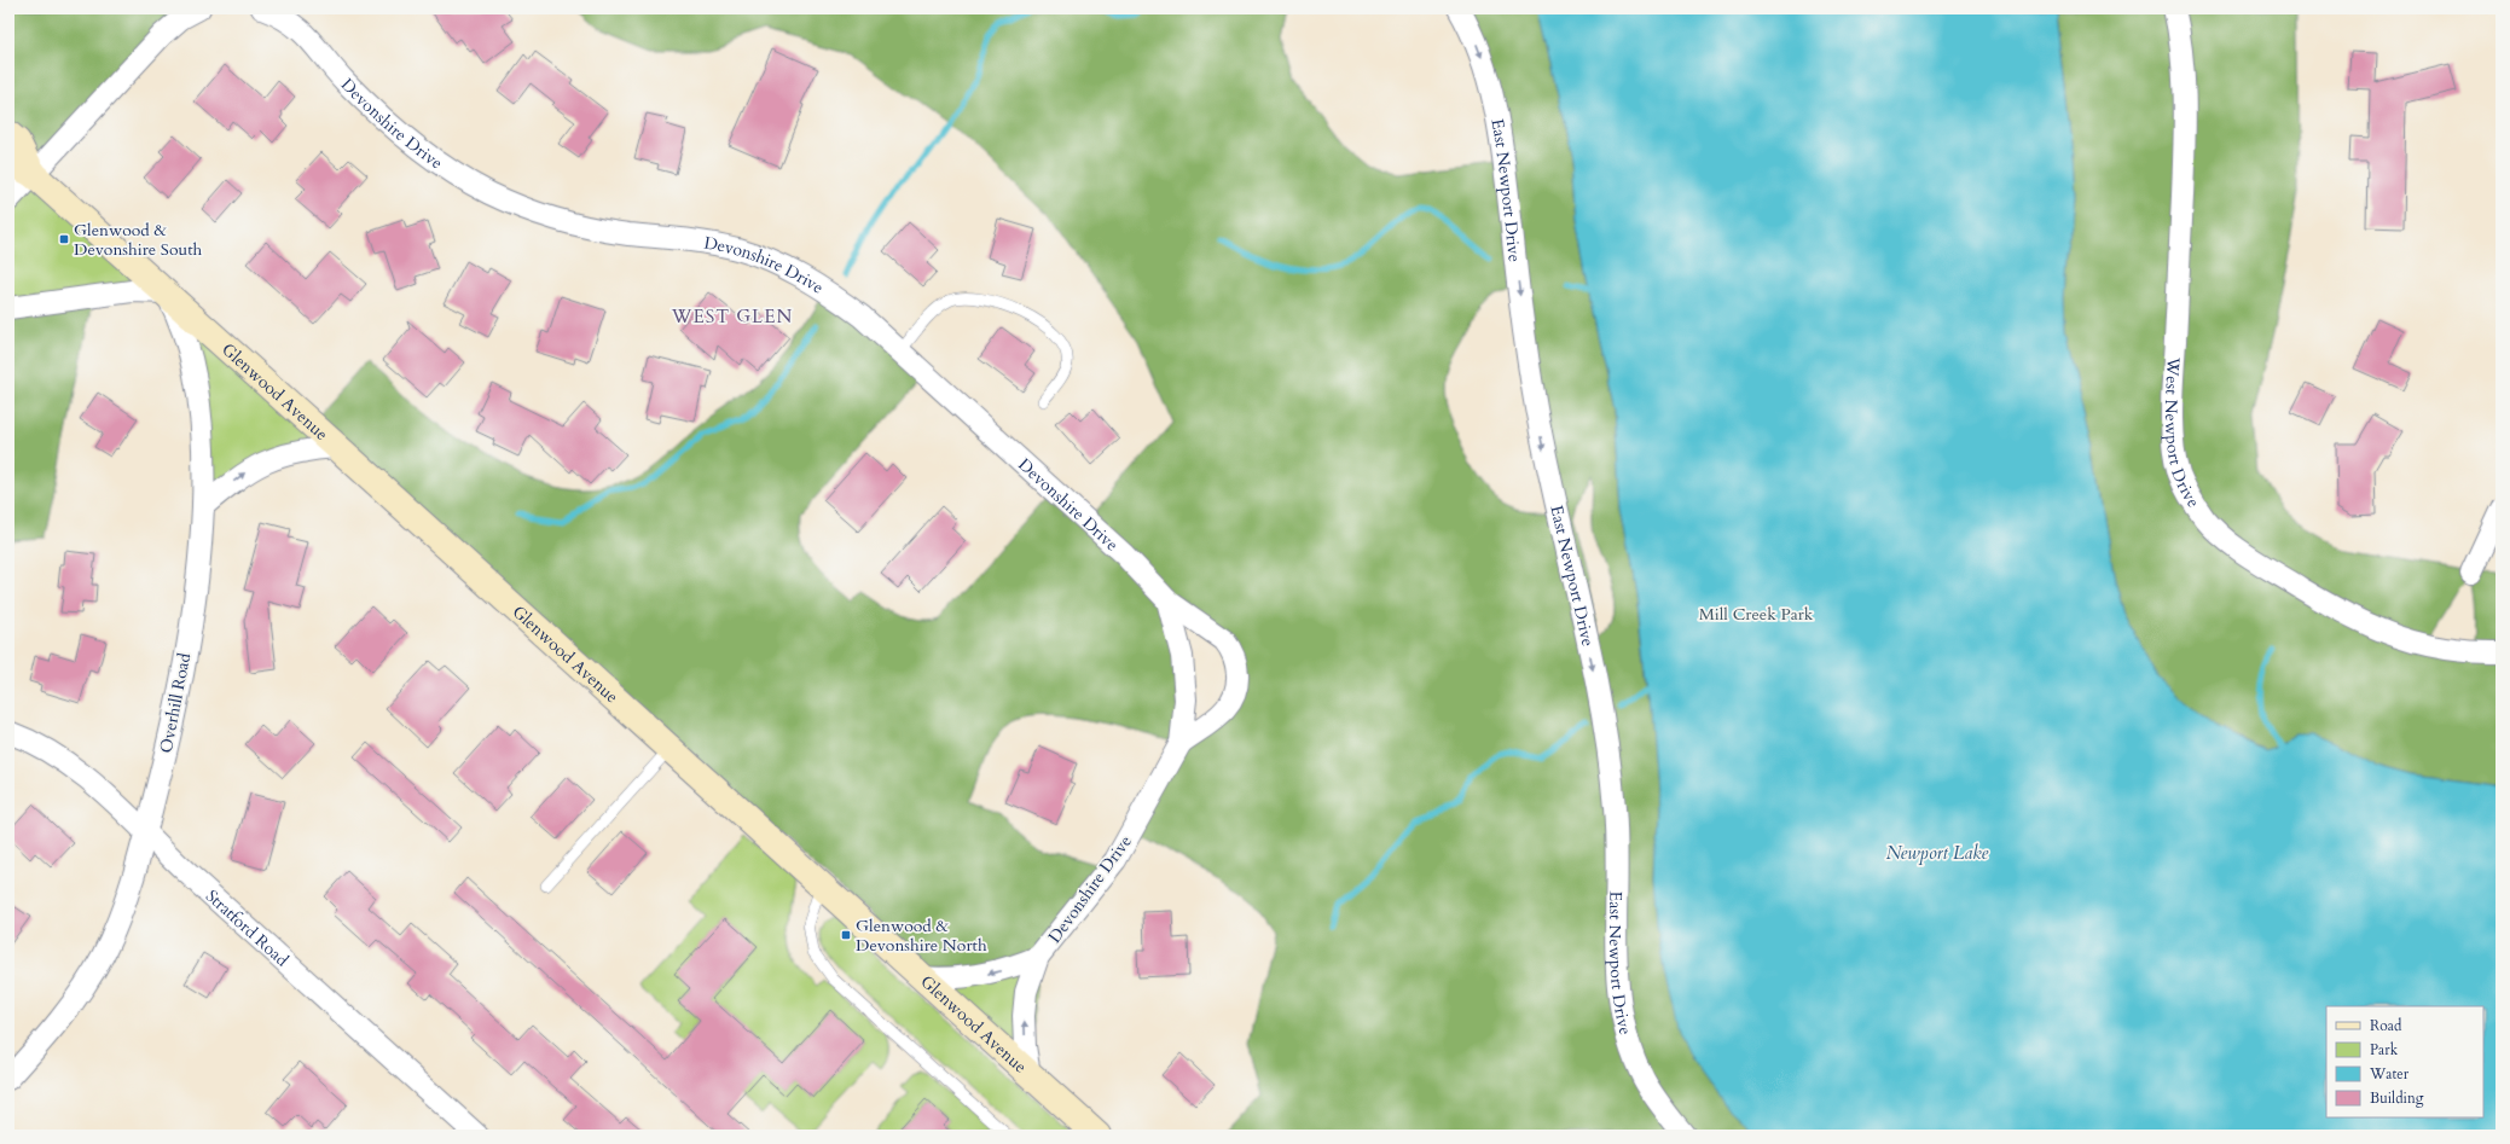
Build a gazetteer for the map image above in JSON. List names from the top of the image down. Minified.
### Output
{"streets":{"street":["Devonshire Drive","East Newport Drive","Glenwood Avenue","West Newport Drive","Overhill Road","Stratford Road"]},"crossings":[["Devonshire Drive","Glenwood Avenue"],["Glenwood Avenue","Overhill Road"],["Overhill Road","Stratford Road"]],"one_way":["East Newport Drive"],"districts":["WEST GLEN"],"water":["Newport Lake"],"parks":["Mill Creek Park"],"places":{"transit":["Glenwood & Devonshire South","Glenwood & Devonshire North"]},"legend":["Road","Park","Water","Building"]}
